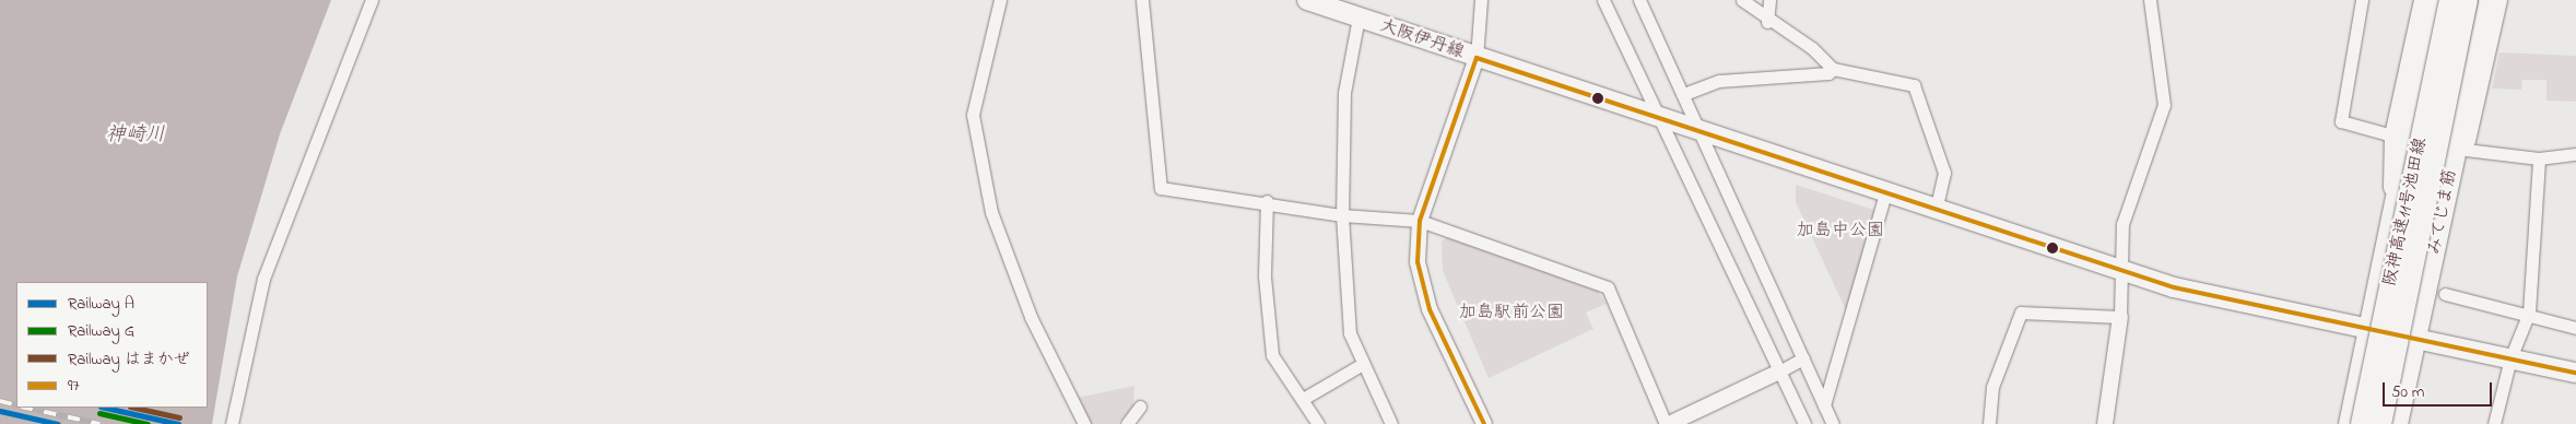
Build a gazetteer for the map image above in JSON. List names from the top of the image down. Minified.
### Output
{"streets":{"highway":["阪神高速11号池田線"],"main road":["大阪伊丹線","みてじま筋"]},"crossings":[["大阪伊丹線","みてじま筋"]],"water":["神崎川"],"parks":["加島中公園","加島駅前公園"],"lines":["transit line 97","rail line A","rail line はまかぜ","rail line G"],"legend":["Railway A","Railway G","Railway はまかぜ","97"],"scale_bar":"50 m"}
